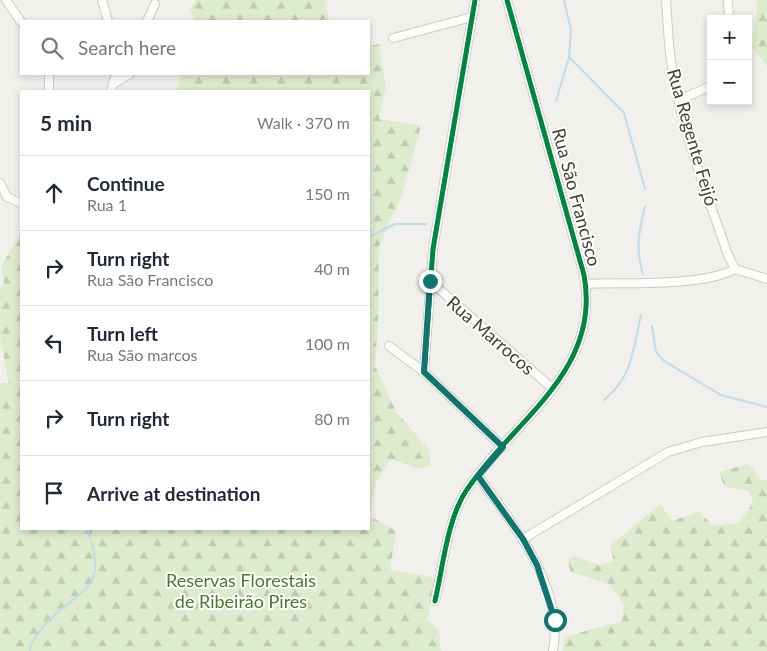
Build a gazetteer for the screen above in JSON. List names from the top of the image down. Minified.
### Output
{"streets":{"street":["Rua Regente Feijó","Rua São Francisco","Rua Marrocos"]},"crossings":[["Rua São Francisco","Rua Marrocos"]],"parks":["Reservas Florestais de Ribeirão Pires"],"page":{"map_buttons":["+","−"],"search":"Search here","heading":["5 min","Walk · 370 m"],"list":[["Continue","Rua 1","150 m"],["Turn right","Rua São Francisco","40 m"],["Turn left","Rua São marcos","100 m"],["Turn right","80 m"],"Arrive at destination"]}}
